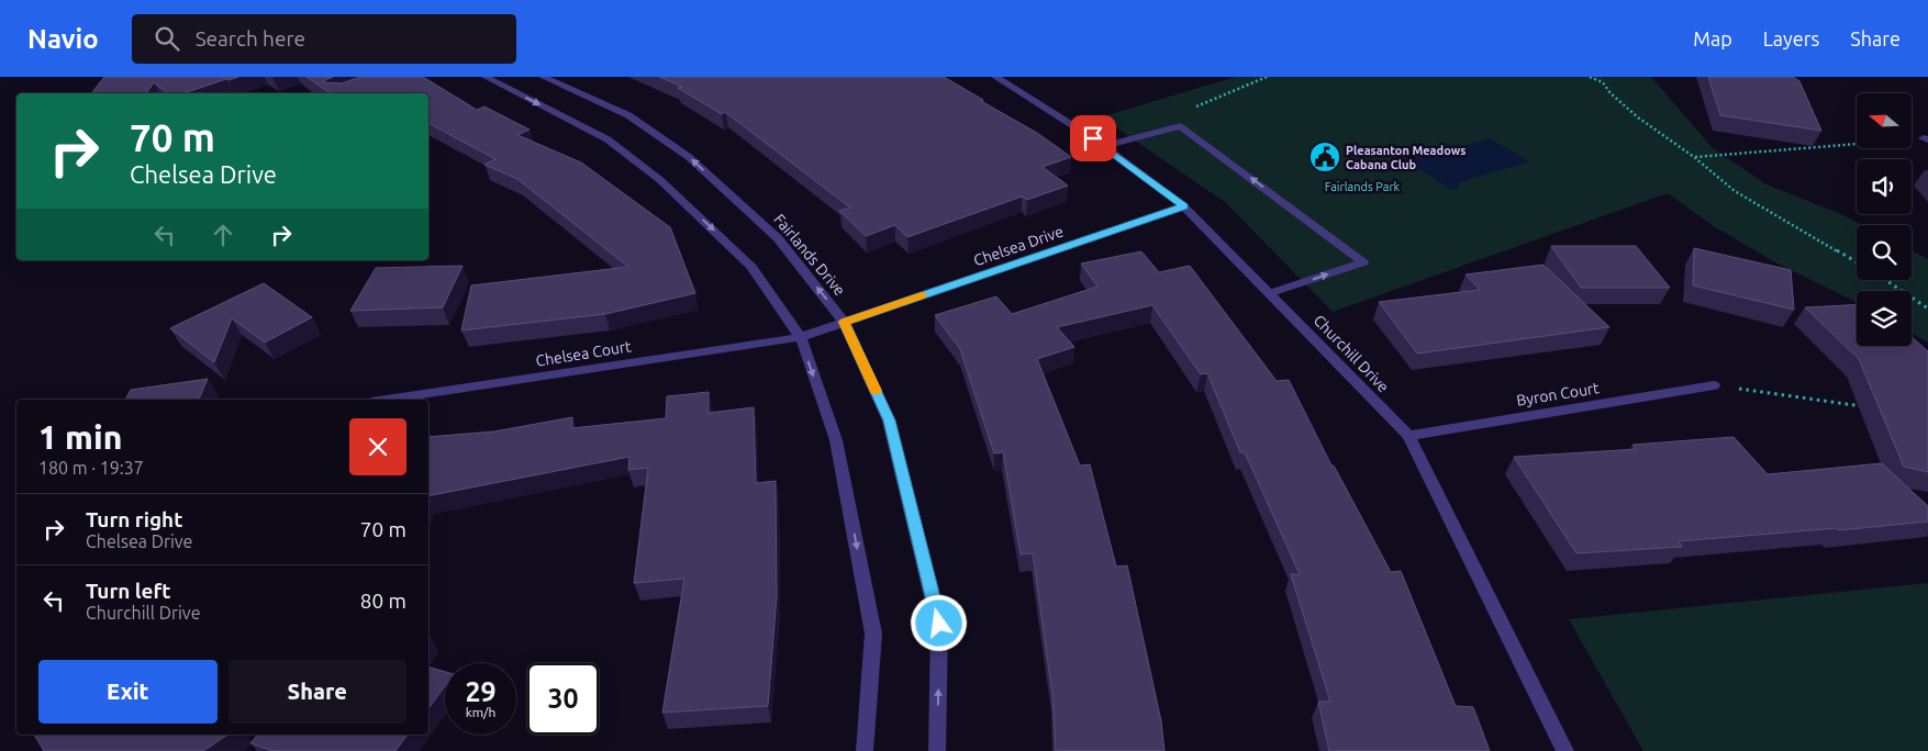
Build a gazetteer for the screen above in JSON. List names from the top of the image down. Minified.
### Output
{"streets":{"street":["Chelsea Drive","Fairlands Drive","Chelsea Court","Churchill Drive","Byron Court"]},"crossings":[["Chelsea Drive","Fairlands Drive"],["Chelsea Drive","Chelsea Court"],["Chelsea Drive","Churchill Drive"],["Churchill Drive","Byron Court"]],"parks":["Fairlands Park"],"places":{"public building":["Pleasanton Meadows Cabana Club"]},"north":"left","page":{"header":"Navio","search":"Search here","nav":["Map","Layers","Share"],"turn":["70 m","Chelsea Drive"],"heading":["1 min","180 m · 19:37"],"list":[{"name":"Turn right","note":"Chelsea Drive","value":"70 m"},{"name":"Turn left","note":"Churchill Drive","value":"80 m"}],"buttons":["Exit","Share"],"speed":"29 km/h","limit":"30"}}
